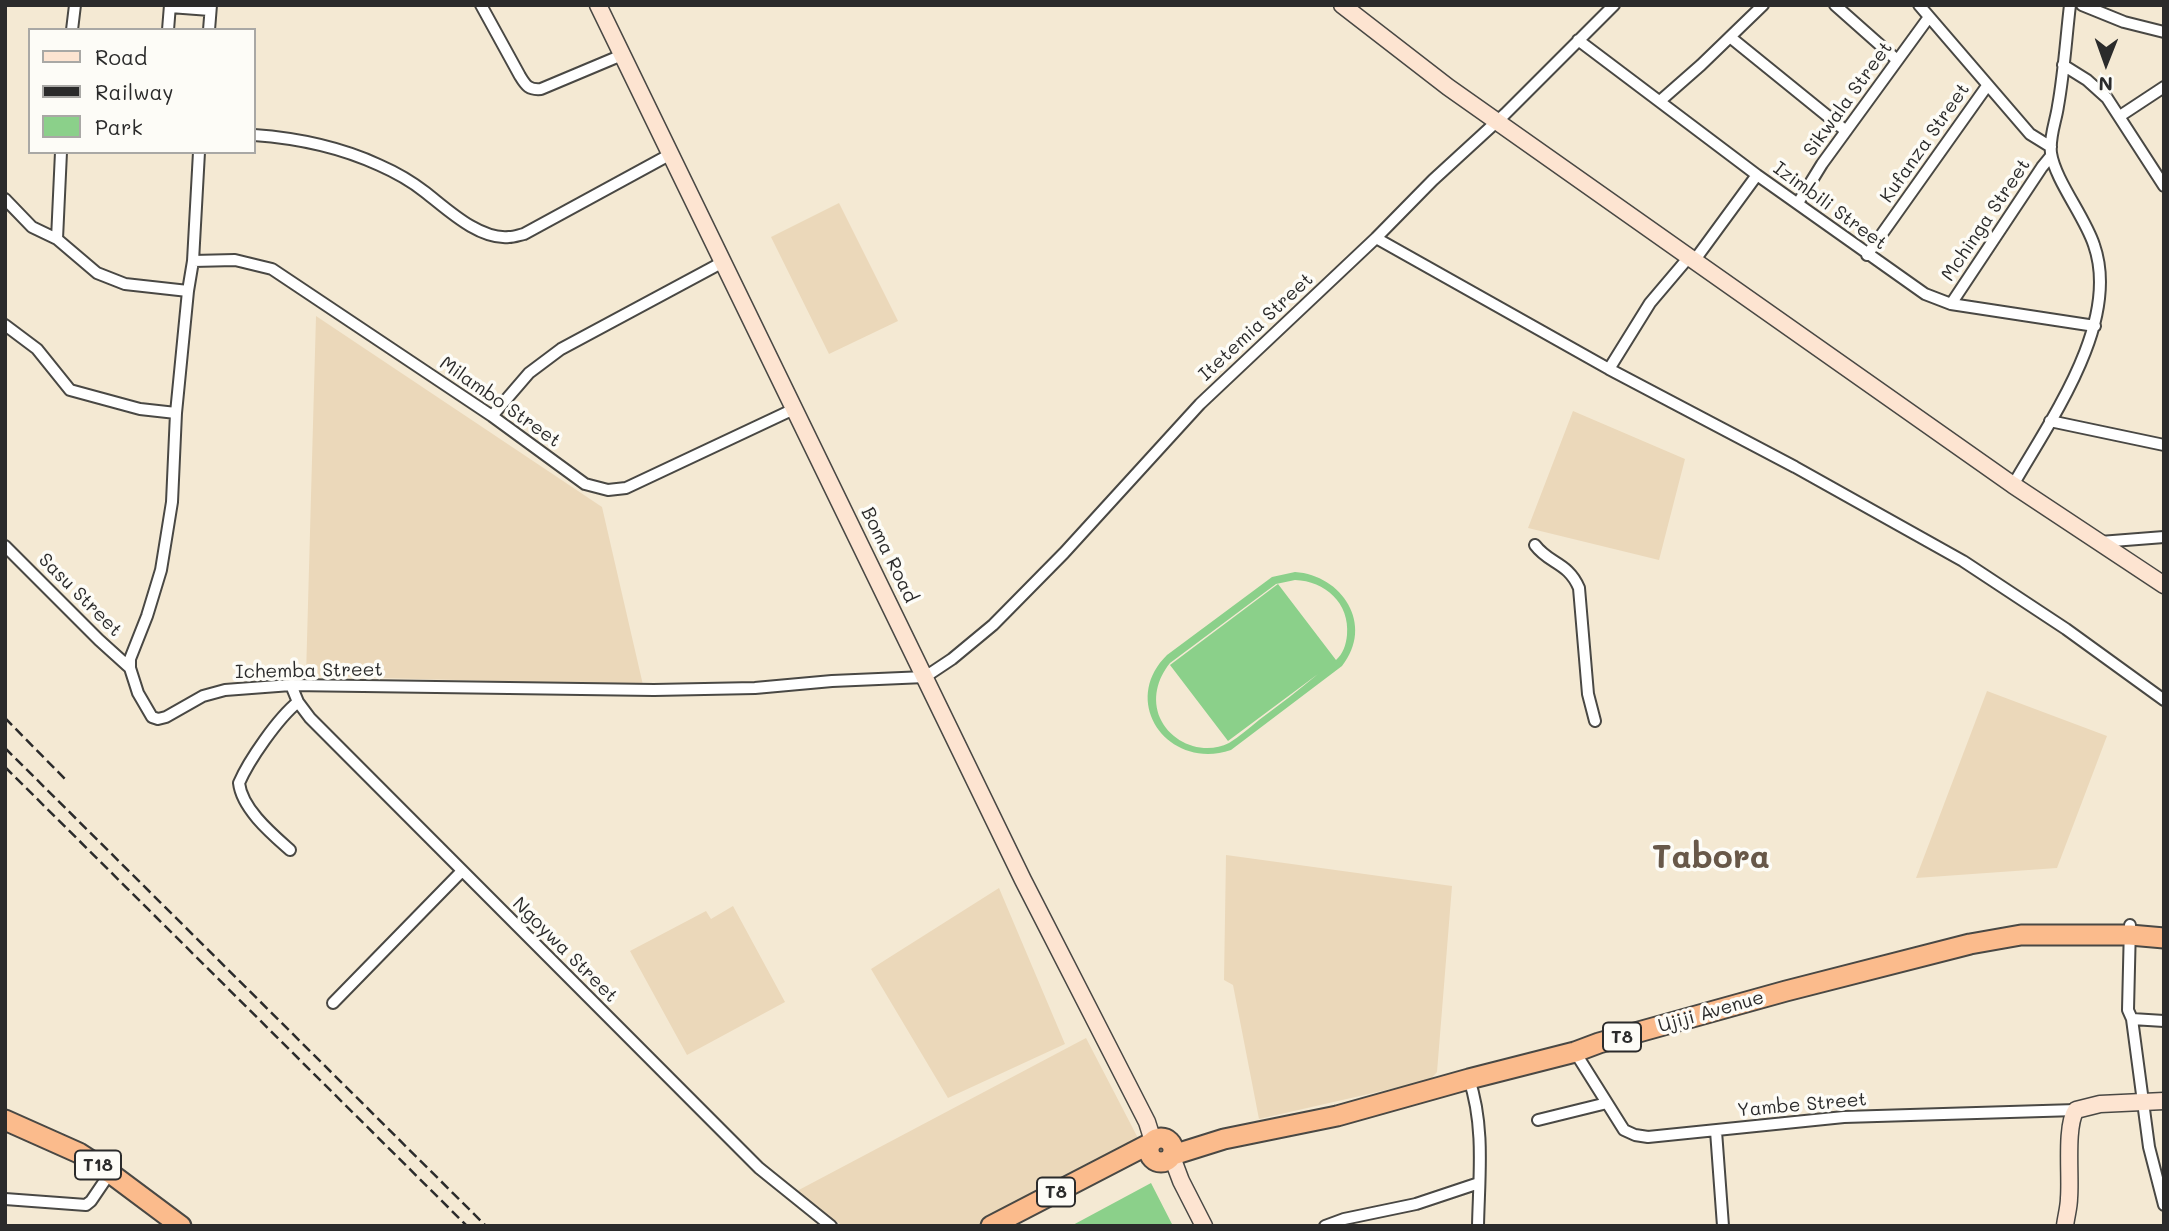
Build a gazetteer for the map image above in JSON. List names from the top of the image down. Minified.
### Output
{"streets":{"highway":["Ujiji Avenue","T8","T18"],"main road":["Boma Road"],"street":["Sikwala Street","Kufanza Street","Izimbili Street","Mchinga Street","Itetemia Street","Milambo Street","Sasu Street","Ichemba Street","Ngoywa Street","Yambe Street"]},"crossings":[["Sikwala Street","Izimbili Street"],["Kufanza Street","Izimbili Street"],["Izimbili Street","Mchinga Street"],["Izimbili Street","Itetemia Street"],["Itetemia Street","Boma Road"],["Itetemia Street","Ichemba Street"],["Milambo Street","Boma Road"],["Boma Road","Ichemba Street"],["Boma Road","Ujiji Avenue"],["Boma Road","T8"],["Sasu Street","Ichemba Street"],["Ichemba Street","Ngoywa Street"],["Ujiji Avenue","T8"],["Ujiji Avenue","Yambe Street"]],"districts":["Tabora"],"legend":["Road","Railway","Park"],"north":"bottom"}
